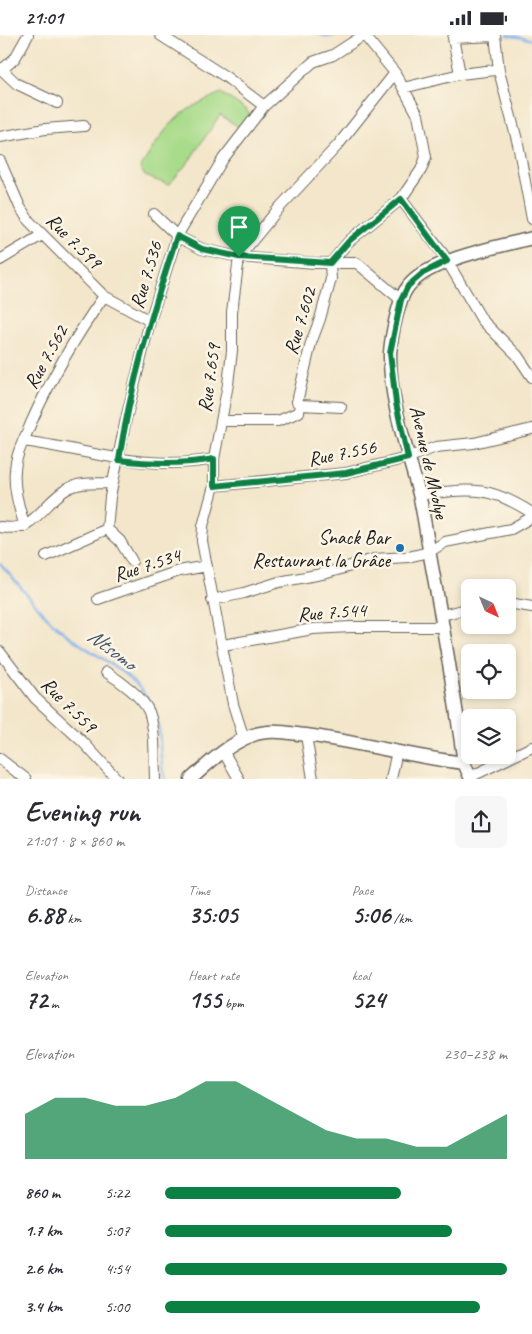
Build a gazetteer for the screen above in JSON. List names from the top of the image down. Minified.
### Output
{"streets":{"street":["Rue 7.599","Rue 7.536","Rue 7.602","Rue 7.562","Rue 7.659","Rue 7.556","Avenue de Mvolye","Rue 7.534","Rue 7.544","Rue 7.559"]},"crossings":[["Rue 7.599","Rue 7.536"],["Rue 7.599","Rue 7.562"],["Rue 7.536","Rue 7.602"],["Rue 7.659","Rue 7.556"],["Rue 7.659","Rue 7.534"],["Rue 7.659","Rue 7.544"],["Rue 7.556","Avenue de Mvolye"],["Avenue de Mvolye","Rue 7.544"]],"water":["Ntsomo"],"places":["Snack Bar Restaurant la Grâce"],"north":"bottom right","page":{"status":"21:01","heading":["Evening run","21:01 · 8 × 860 m"],"stats":[["Distance","6.88 km"],["Time","35:05"],["Pace","5:06 /km"],["Elevation","72 m"],["Heart rate","155 bpm"],["kcal","524"]],"chart":["Elevation","230–238 m"],"list":[{"name":"860 m","note":"5:22"},{"name":"1.7 km","note":"5:07"},{"name":"2.6 km","note":"4:54"},{"name":"3.4 km","note":"5:00"}]}}
